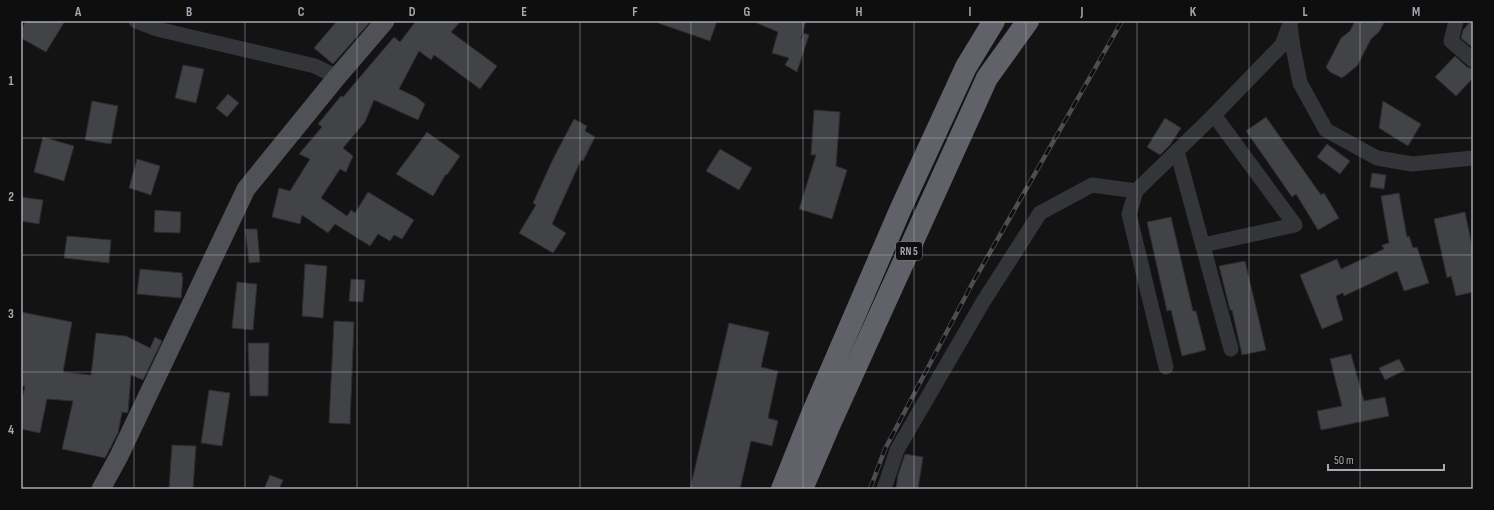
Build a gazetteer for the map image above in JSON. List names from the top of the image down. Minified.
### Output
{"streets":{"highway":["RN 5"]},"scale_bar":"50 m","grid":{"columns":["A","B","C","D","E","F","G","H","I","J","K","L","M"],"rows":["1","2","3","4"]}}
